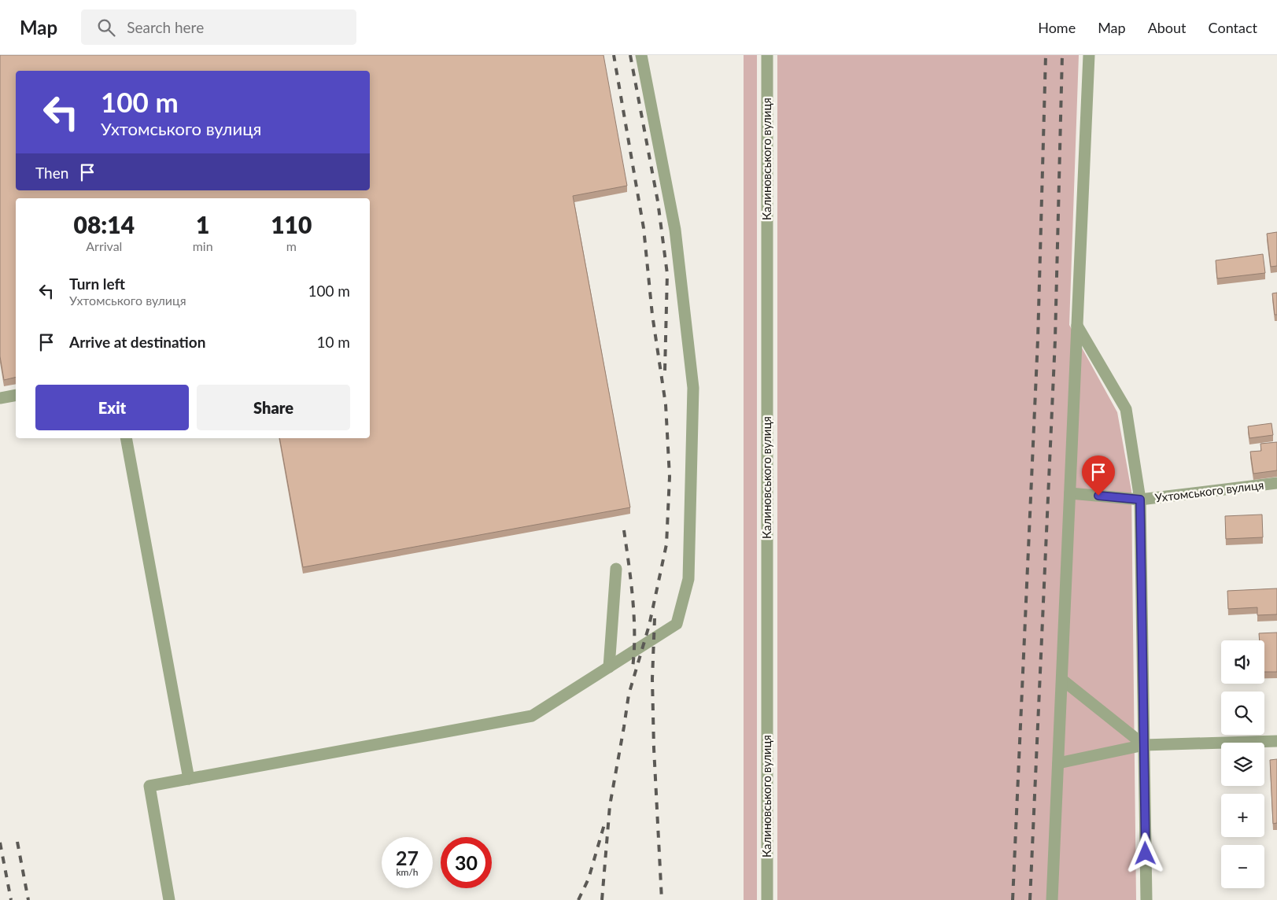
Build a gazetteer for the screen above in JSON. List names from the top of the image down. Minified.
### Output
{"streets":{"street":["Калиновського вулиця","Ухтомського вулиця"]},"page":{"header":"Map","search":"Search here","nav":["Home","Map","About","Contact"],"turn":["100 m","Ухтомського вулиця"],"then":"Then","eta":["08:14","Arrival","1","min","110","m"],"list":[{"name":"Turn left","note":"Ухтомського вулиця","value":"100 m"},{"name":"Arrive at destination","value":"10 m"}],"buttons":["Exit","Share"],"map_buttons":["+","−"],"speed":"27 km/h","limit":"30"}}
